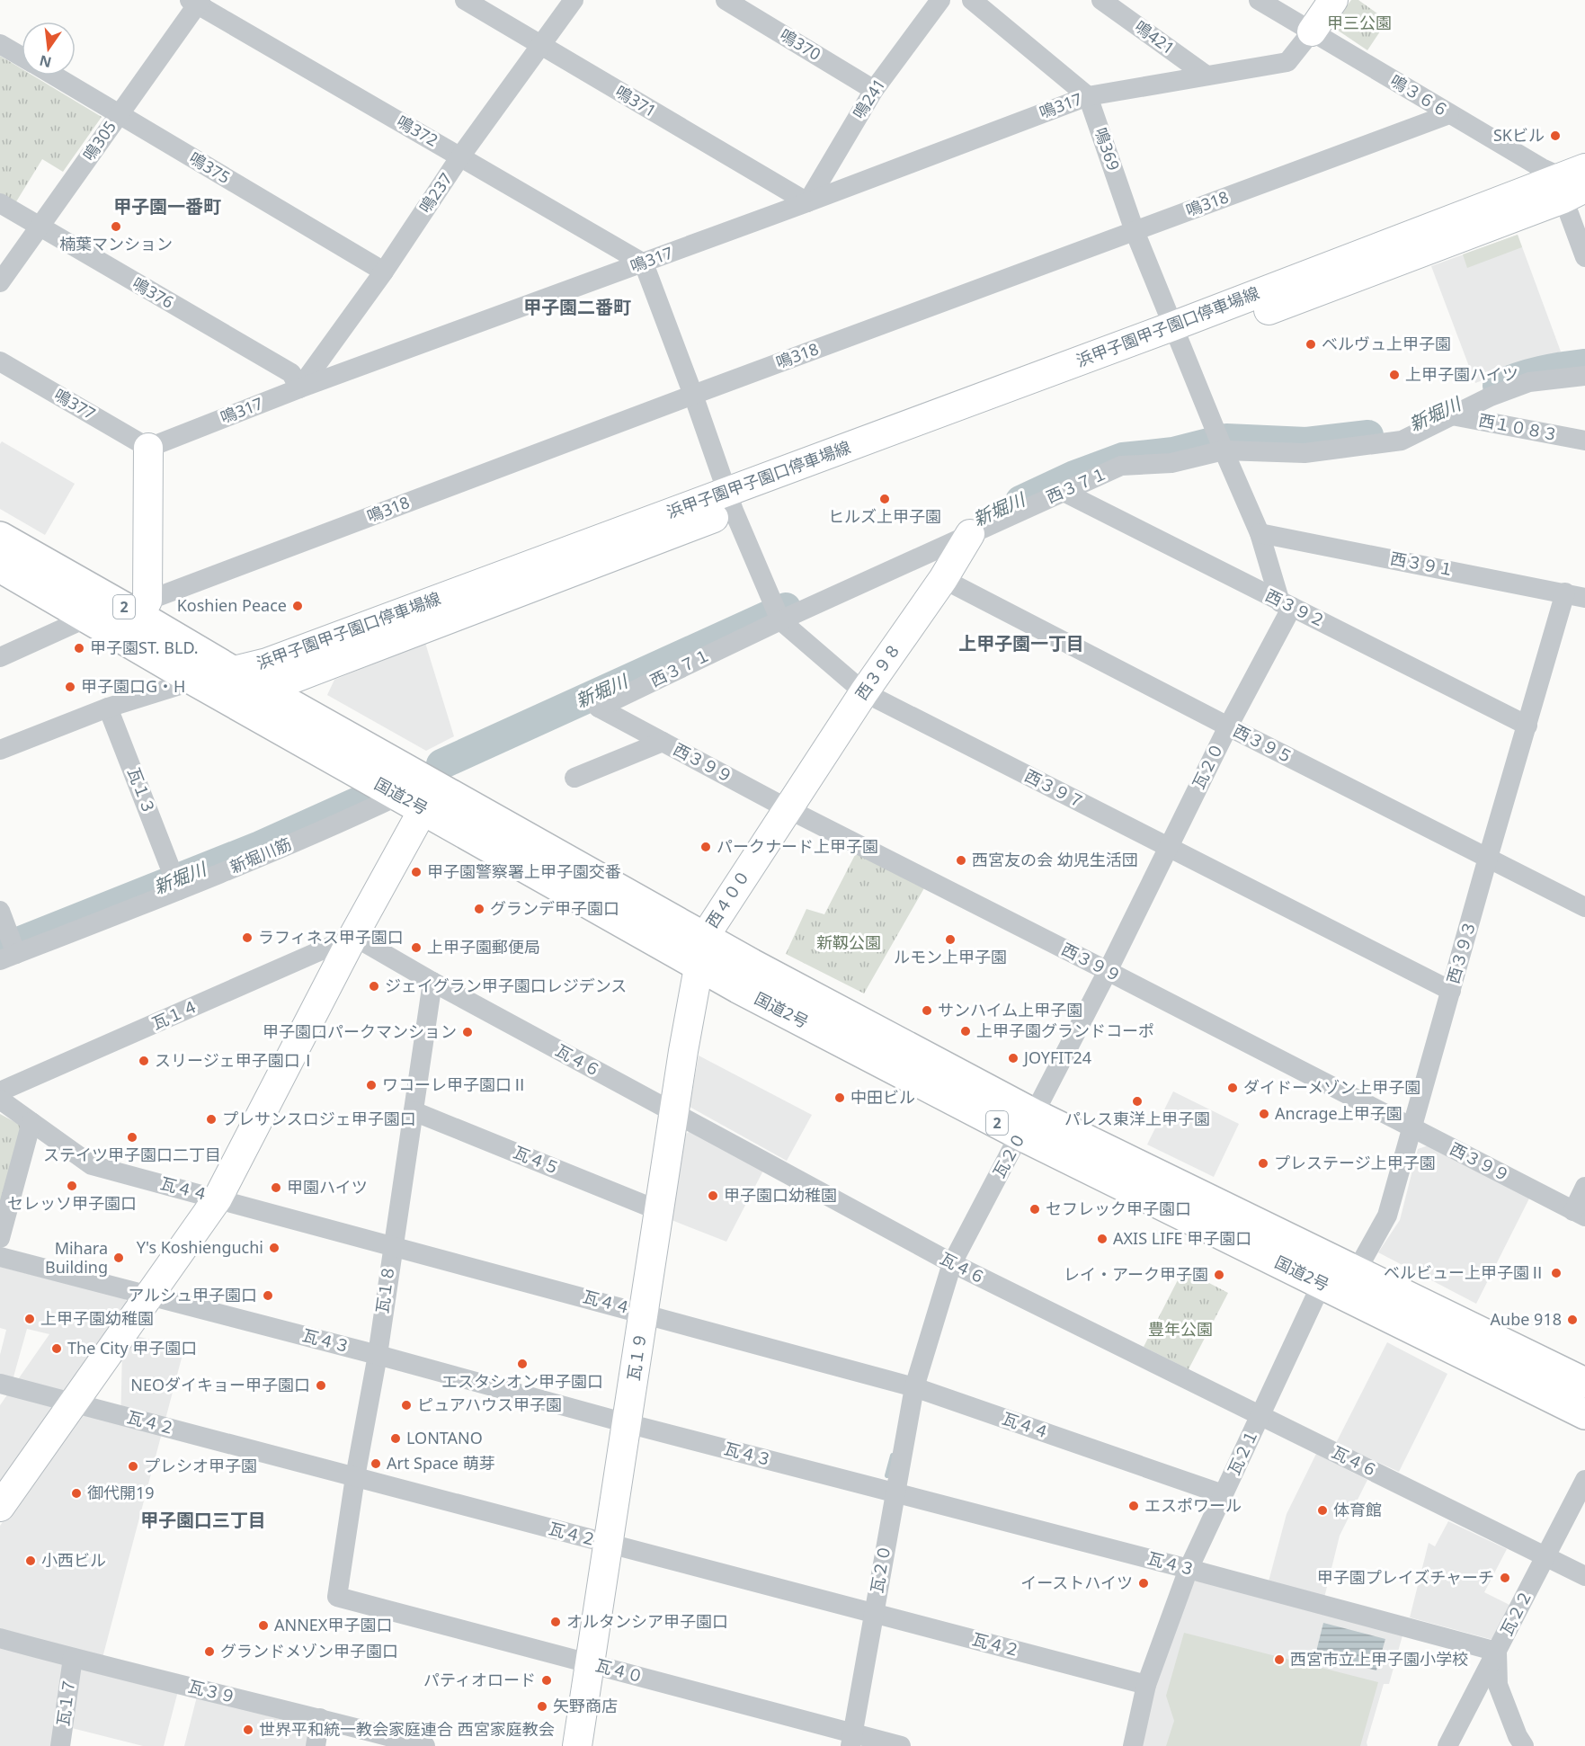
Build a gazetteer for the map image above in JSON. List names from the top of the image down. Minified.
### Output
{"streets":{"highway":["2","国道2号"],"main road":["浜甲子園甲子園口停車場線","西３９８","西４００","瓦１９"],"street":["鳴421","鳴370","鳴３６６","鳴241","鳴371","鳴317","鳴372","鳴305","鳴369","鳴375","鳴237","鳴318","鳴376","鳴377","西１０８３","西３７１","西３９１","西３９２","西３９５","西３９９","瓦２０","西３９７","瓦１３","新堀川筋","西３９３","瓦１４","瓦４６","瓦４５","瓦４４","瓦１８","瓦４３","瓦４２","瓦２１","瓦２２","瓦４０","瓦３９","瓦１７"]},"crossings":[["鳴421","鳴317"],["鳴370","鳴241"],["鳴３６６","鳴317"],["鳴３６６","鳴318"],["鳴３６６","浜甲子園甲子園口停車場線"],["鳴241","鳴371"],["鳴241","鳴317"],["鳴371","鳴317"],["鳴371","鳴237"],["鳴317","鳴372"],["鳴317","鳴369"],["鳴317","鳴237"],["鳴317","鳴376"],["鳴317","鳴377"],["鳴317","西３９７"],["鳴372","鳴305"],["鳴372","鳴237"],["鳴372","西３９７"],["鳴305","鳴375"],["鳴305","鳴376"],["鳴369","鳴318"],["鳴369","浜甲子園甲子園口停車場線"],["鳴375","鳴237"],["鳴237","鳴376"],["鳴318","西３９７"],["鳴318","国道2号"],["浜甲子園甲子園口停車場線","西３９７"],["浜甲子園甲子園口停車場線","国道2号"],["西１０８３","西３７１"],["西３７１","西３９２"],["西３７１","西３９８"],["西３７１","西３９９"],["西３７１","西３９７"],["西３９１","西３９３"],["西３９２","瓦２０"],["西３９２","西３９３"],["西３９８","西３９５"],["西３９８","西３９９"],["西３９８","西３９７"],["西３９８","西４００"],["西３９５","瓦２０"],["西３９５","西３９３"],["西３９９","瓦２０"],["西３９９","西４００"],["西３９９","西３９３"],["瓦２０","西３９７"],["瓦２０","国道2号"],["瓦２０","瓦４６"],["瓦２０","瓦４４"],["瓦２０","瓦４３"],["瓦２０","瓦４２"],["瓦２０","瓦４０"],["西３９７","西３９３"],["瓦１３","新堀川筋"],["国道2号","新堀川筋"],["国道2号","西４００"],["国道2号","西３９３"],["国道2号","瓦１９"],["国道2号","瓦２１"],["西４００","瓦１９"],["瓦１４","瓦４６"],["瓦４６","瓦１８"],["瓦４６","瓦１９"],["瓦４６","瓦２１"],["瓦４６","瓦２２"],["瓦４５","瓦１８"],["瓦４５","瓦１９"],["瓦４４","瓦１８"],["瓦４４","瓦１９"],["瓦４４","瓦２１"],["瓦１８","瓦４３"],["瓦１８","瓦４２"],["瓦１８","瓦４０"],["瓦４３","瓦１９"],["瓦４３","瓦２１"],["瓦４３","瓦２２"],["瓦１９","瓦４２"],["瓦１９","瓦４０"],["瓦４２","瓦２１"],["瓦３９","瓦１７"]],"districts":["甲子園一番町","甲子園二番町","上甲子園一丁目","甲子園口三丁目"],"water":["新堀川"],"parks":["甲三公園","新靱公園","豊年公園"],"places":["SKビル","楠葉マンション","ベルヴュ上甲子園","上甲子園ハイツ","ヒルズ上甲子園","Koshien Peace","甲子園ST. BLD.","甲子園口G・H","パークナード上甲子園","西宮友の会 幼児生活団","甲子園警察署上甲子園交番","グランデ甲子園口","ラフィネス甲子園口","ルモン上甲子園","上甲子園郵便局","ジェイグラン甲子園口レジデンス","サンハイム上甲子園","上甲子園グランドコーポ","甲子園口パークマンション","JOYFIT24","スリージェ甲子園口Ⅰ","ワコーレ甲子園口Ⅱ","ダイドーメゾン上甲子園","中田ビル","パレス東洋上甲子園","Ancrage上甲子園","プレサンスロジェ甲子園口","ステイツ甲子園口二丁目","プレステージ上甲子園","セレッソ甲子園口","甲園ハイツ","甲子園口幼稚園","セフレック甲子園口","AXIS LIFE 甲子園口","Y's Koshienguchi","Mihara Building","ベルビュー上甲子園Ⅱ","レイ・アーク甲子園","アルシュ甲子園口","上甲子園幼稚園","Aube 918","The City 甲子園口","エスタシオン甲子園口","NEOダイキョー甲子園口","ピュアハウス甲子園","LONTANO","Art Space 萌芽","プレシオ甲子園","御代開19","エスポワール","体育館","小西ビル","甲子園プレイズチャーチ","イーストハイツ","オルタンシア甲子園口","ANNEX甲子園口","グランドメゾン甲子園口","西宮市立上甲子園小学校","パティオロード","矢野商店","世界平和統一教会家庭連合 西宮家庭教会"],"north":"bottom"}
